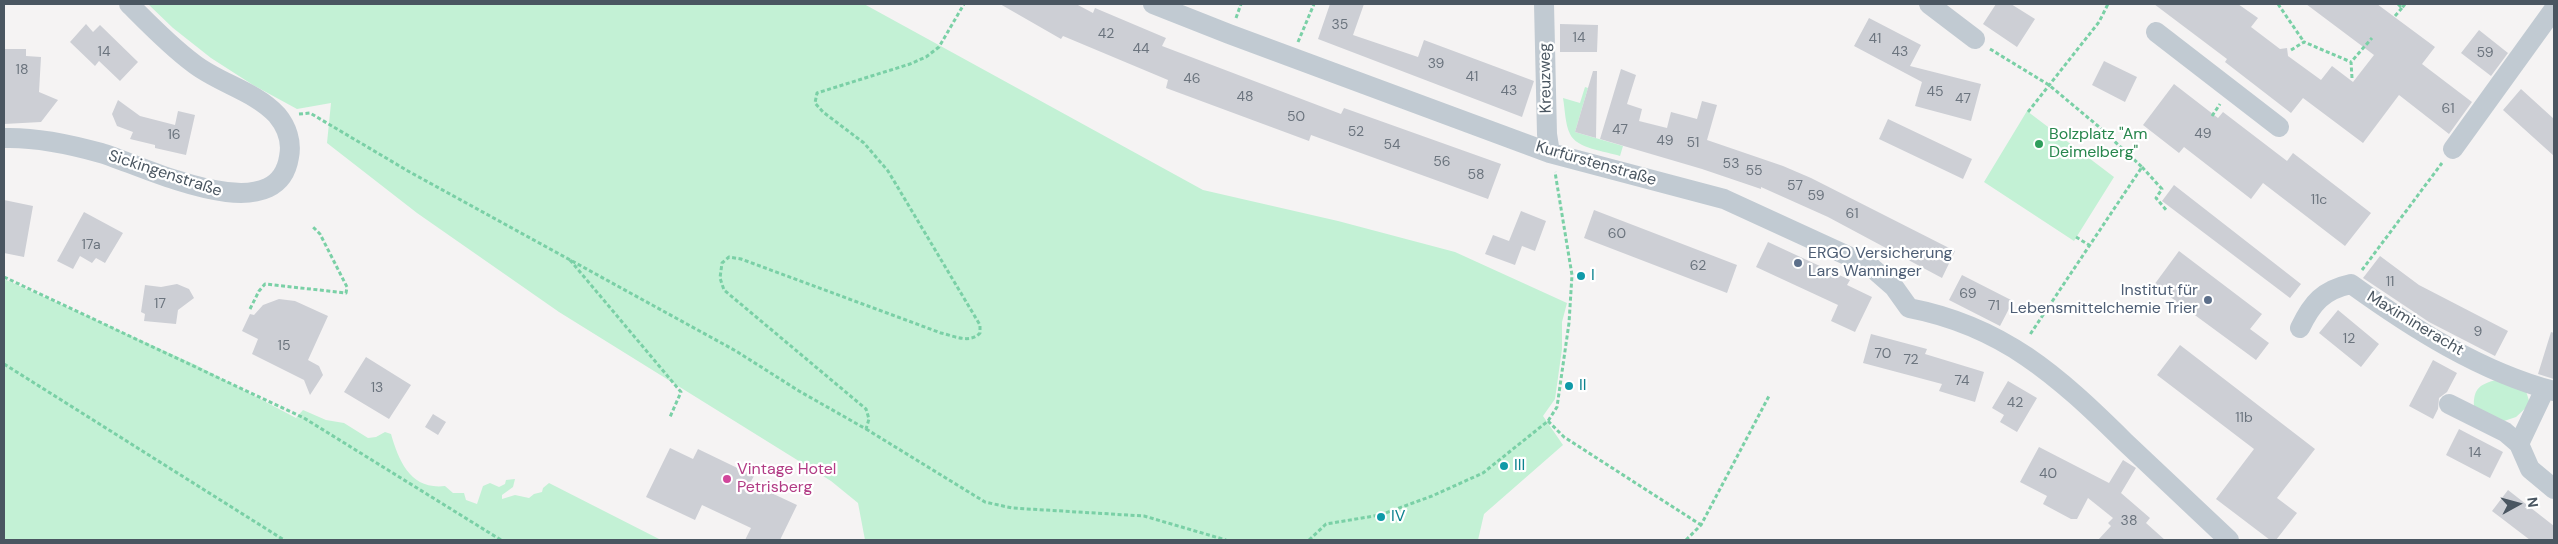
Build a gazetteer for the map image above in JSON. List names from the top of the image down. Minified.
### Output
{"streets":{"street":["Kreuzweg","Kurfürstenstraße","Sickingenstraße","Maximineracht"]},"crossings":[["Kreuzweg","Kurfürstenstraße"]],"places":["Bolzplatz \"Am Deimelberg\"","ERGO Versicherung Lars Wanninger","I","Institut für Lebensmittelchemie Trier","II","III","Vintage Hotel Petrisberg","IV"],"house_numbers":["35","42","14","41","44","14","43","59","39","18","41","46","43","45","48","47","61","50","47","52","49","16","49","51","54","56","53","55","58","57","59","11c","61","60","17a","62","11","69","17","71","9","12","15","70","72","74","13","42","11b","14","40","38"],"north":"right"}
